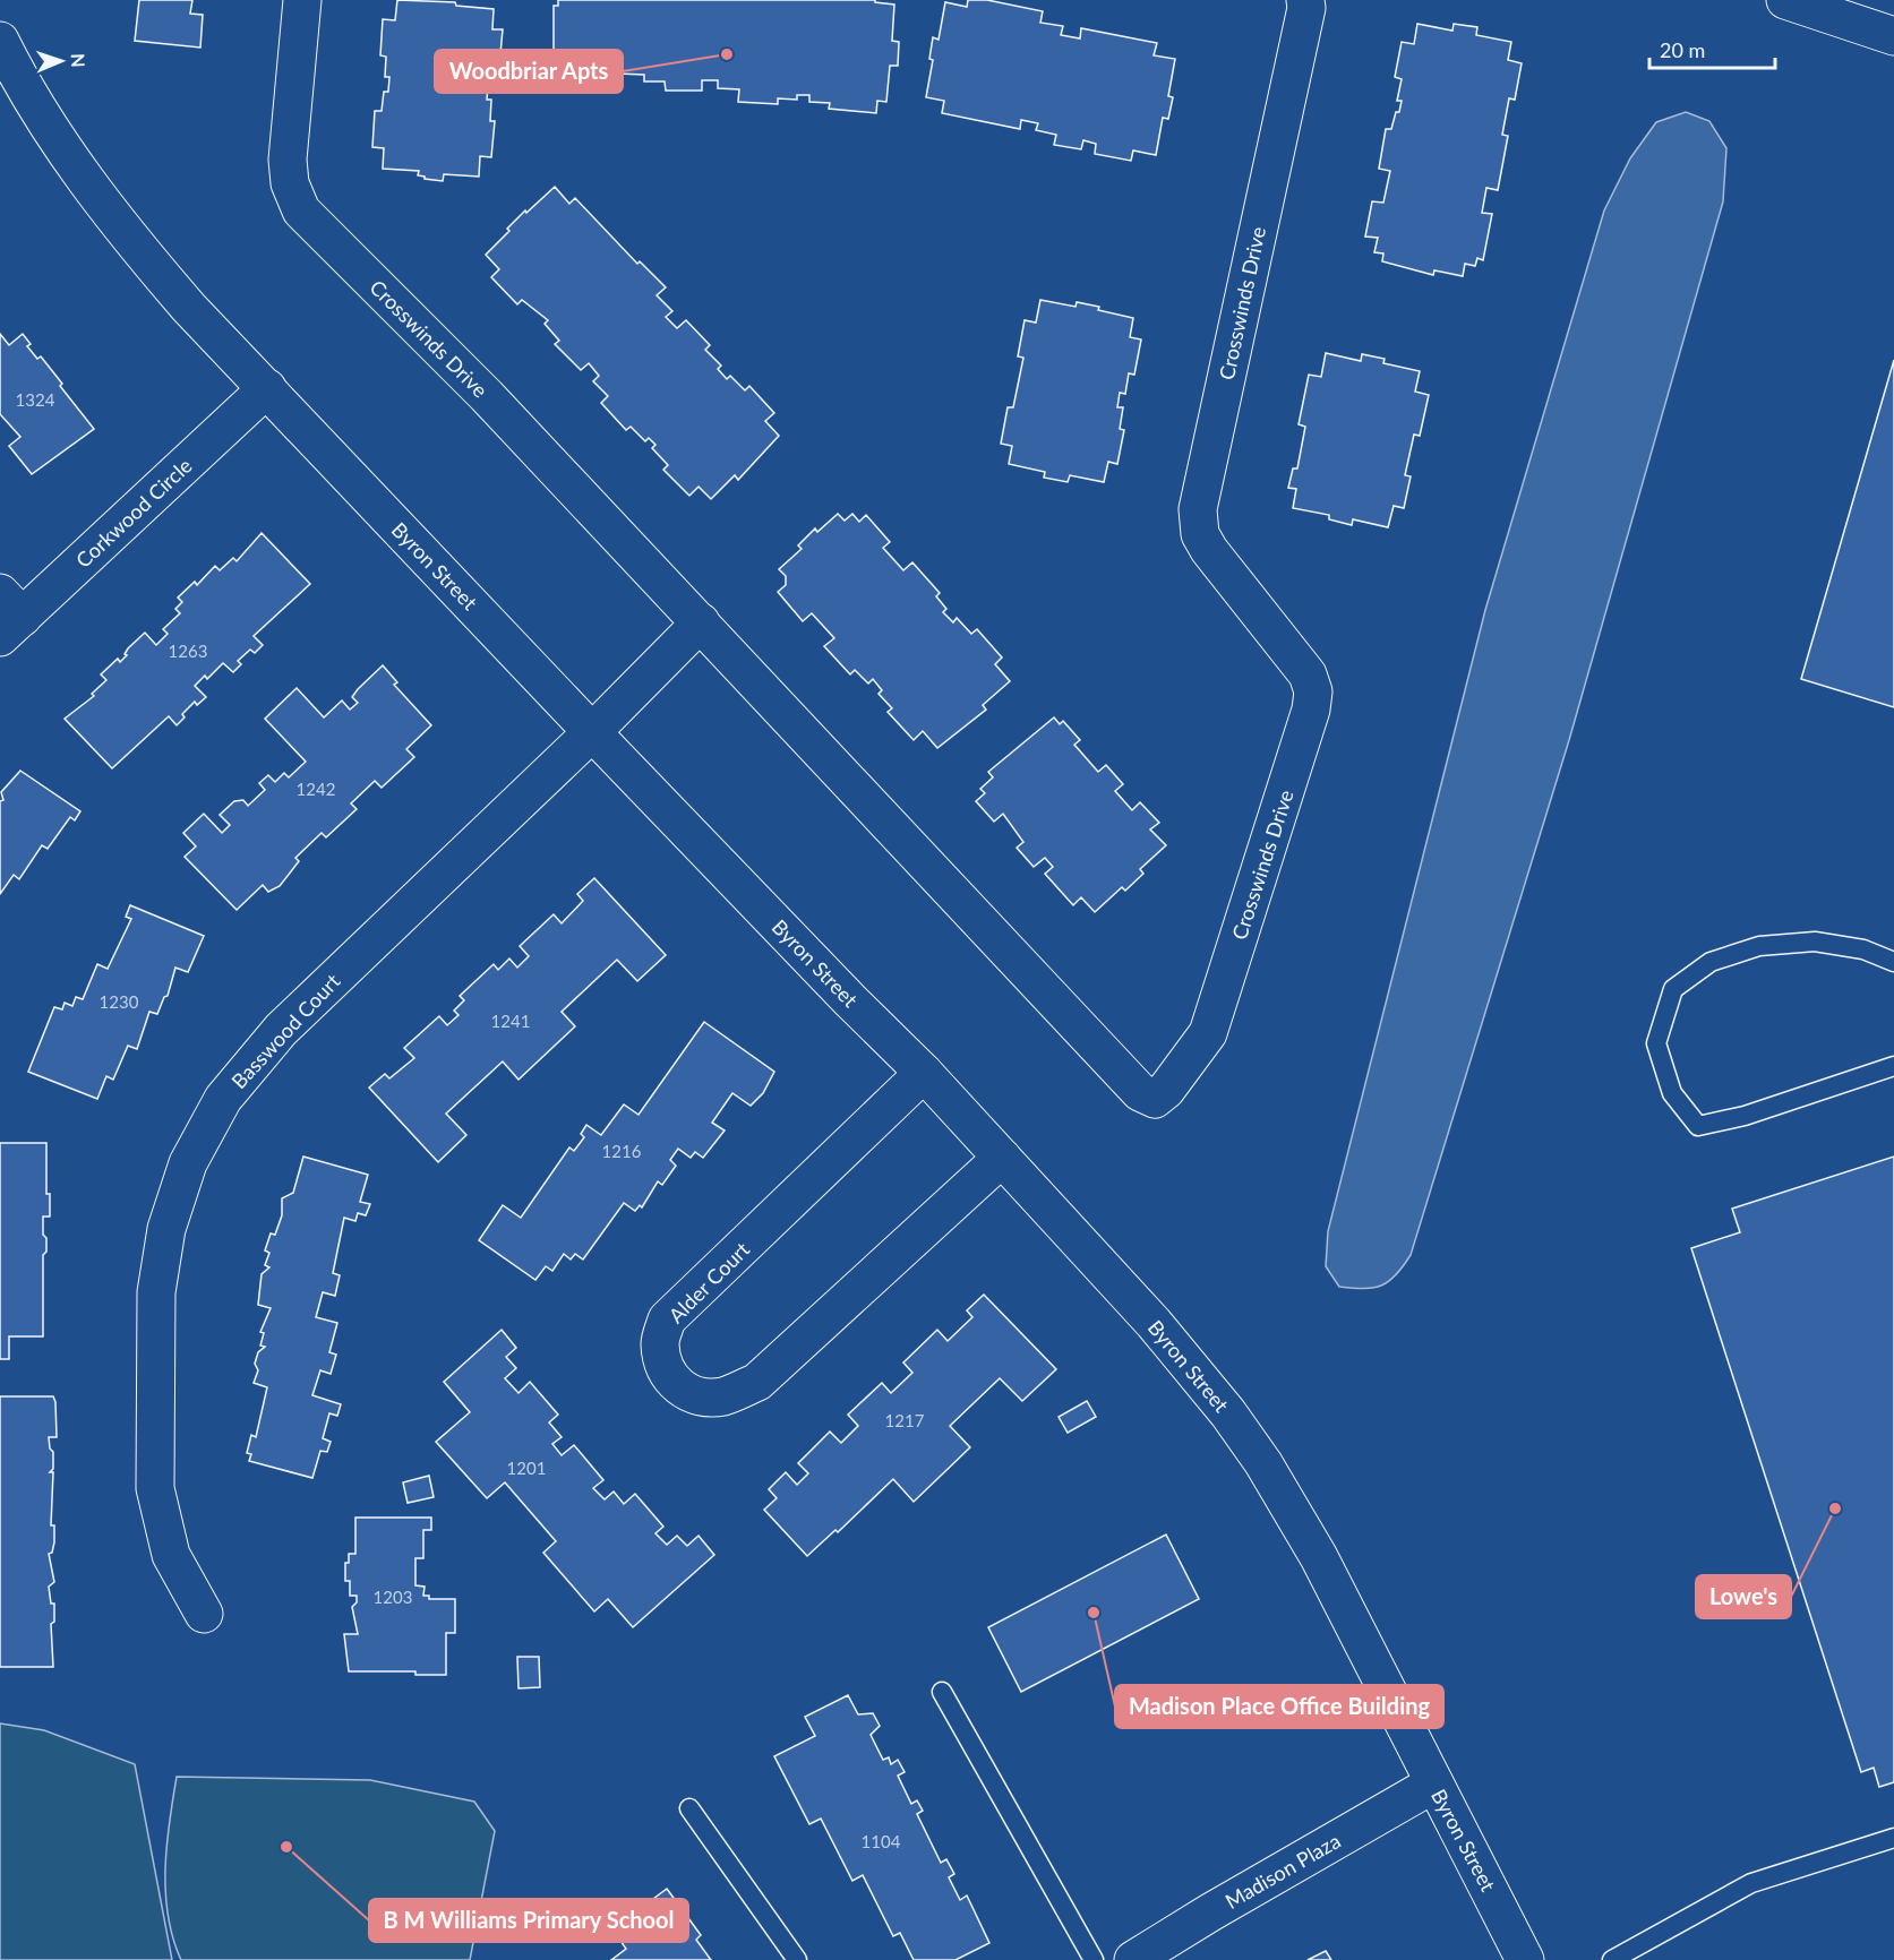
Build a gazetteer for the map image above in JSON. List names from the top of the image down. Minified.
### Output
{"streets":{"street":["Crosswinds Drive","Corkwood Circle","Byron Street","Basswood Court","Alder Court","Madison Plaza"]},"crossings":[["Corkwood Circle","Byron Street"],["Byron Street","Basswood Court"],["Byron Street","Alder Court"],["Byron Street","Madison Plaza"]],"places":["Woodbriar Apts","Lowe's","Madison Place Office Building","B M Williams Primary School"],"house_numbers":["1324","1263","1242","1230","1241","1216","1217","1201","1203","1104"],"scale_bar":"20 m","north":"right"}
